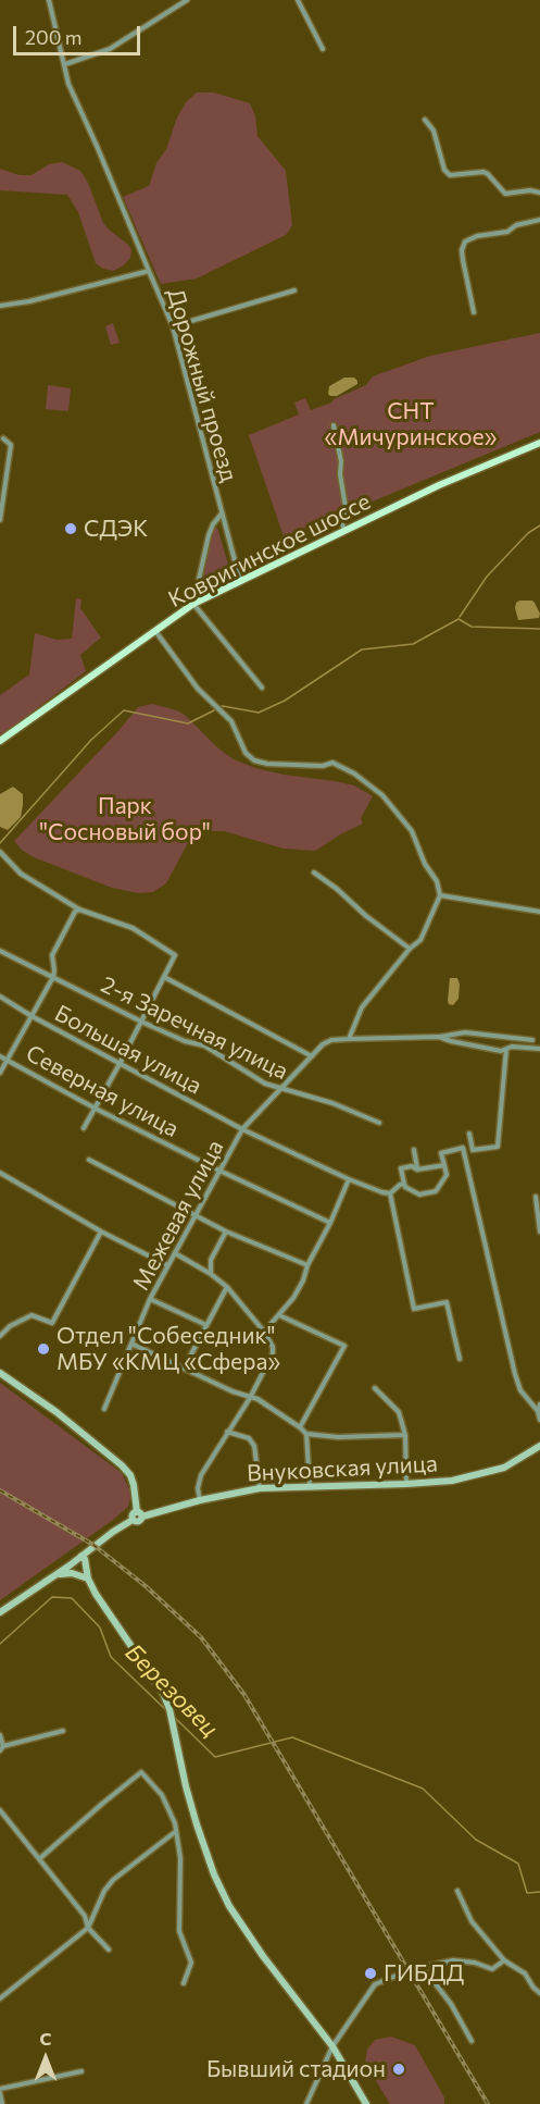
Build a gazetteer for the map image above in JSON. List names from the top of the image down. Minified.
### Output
{"streets":{"main road":["Ковригинское шоссе","Внуковская улица"],"street":["Дорожный проезд","2-я Заречная улица","Большая улица","Северная улица","Межевая улица"]},"crossings":[["Дорожный проезд","Ковригинское шоссе"],["2-я Заречная улица","Межевая улица"],["Большая улица","Межевая улица"],["Северная улица","Межевая улица"]],"water":["Березовец"],"parks":["СНТ «Мичуринское»","Парк \"Сосновый бор\""],"places":["СДЭК","Отдел \"Собеседник\" МБУ «КМЦ «Сфера»","ГИБДД","Бывший стадион"],"scale_bar":"200 m","north":"top"}
